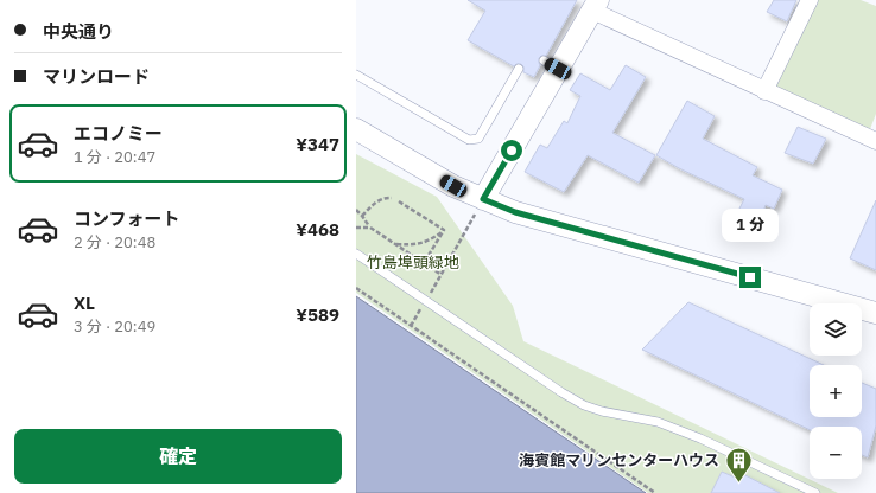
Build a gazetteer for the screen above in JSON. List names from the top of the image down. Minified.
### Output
{"parks":["竹島埠頭緑地"],"places":{"building":["海賓館マリンセンターハウス"]},"page":{"banner":["中央通り","マリンロード"],"list":[{"name":"エコノミー","note":"1 分 · 20:47","value":"¥347"},{"name":"コンフォート","note":"2 分 · 20:48","value":"¥468"},{"name":"XL","note":"3 分 · 20:49","value":"¥589"}],"bubble":"1 分","map_buttons":["+","−"],"buttons":"確定"}}
